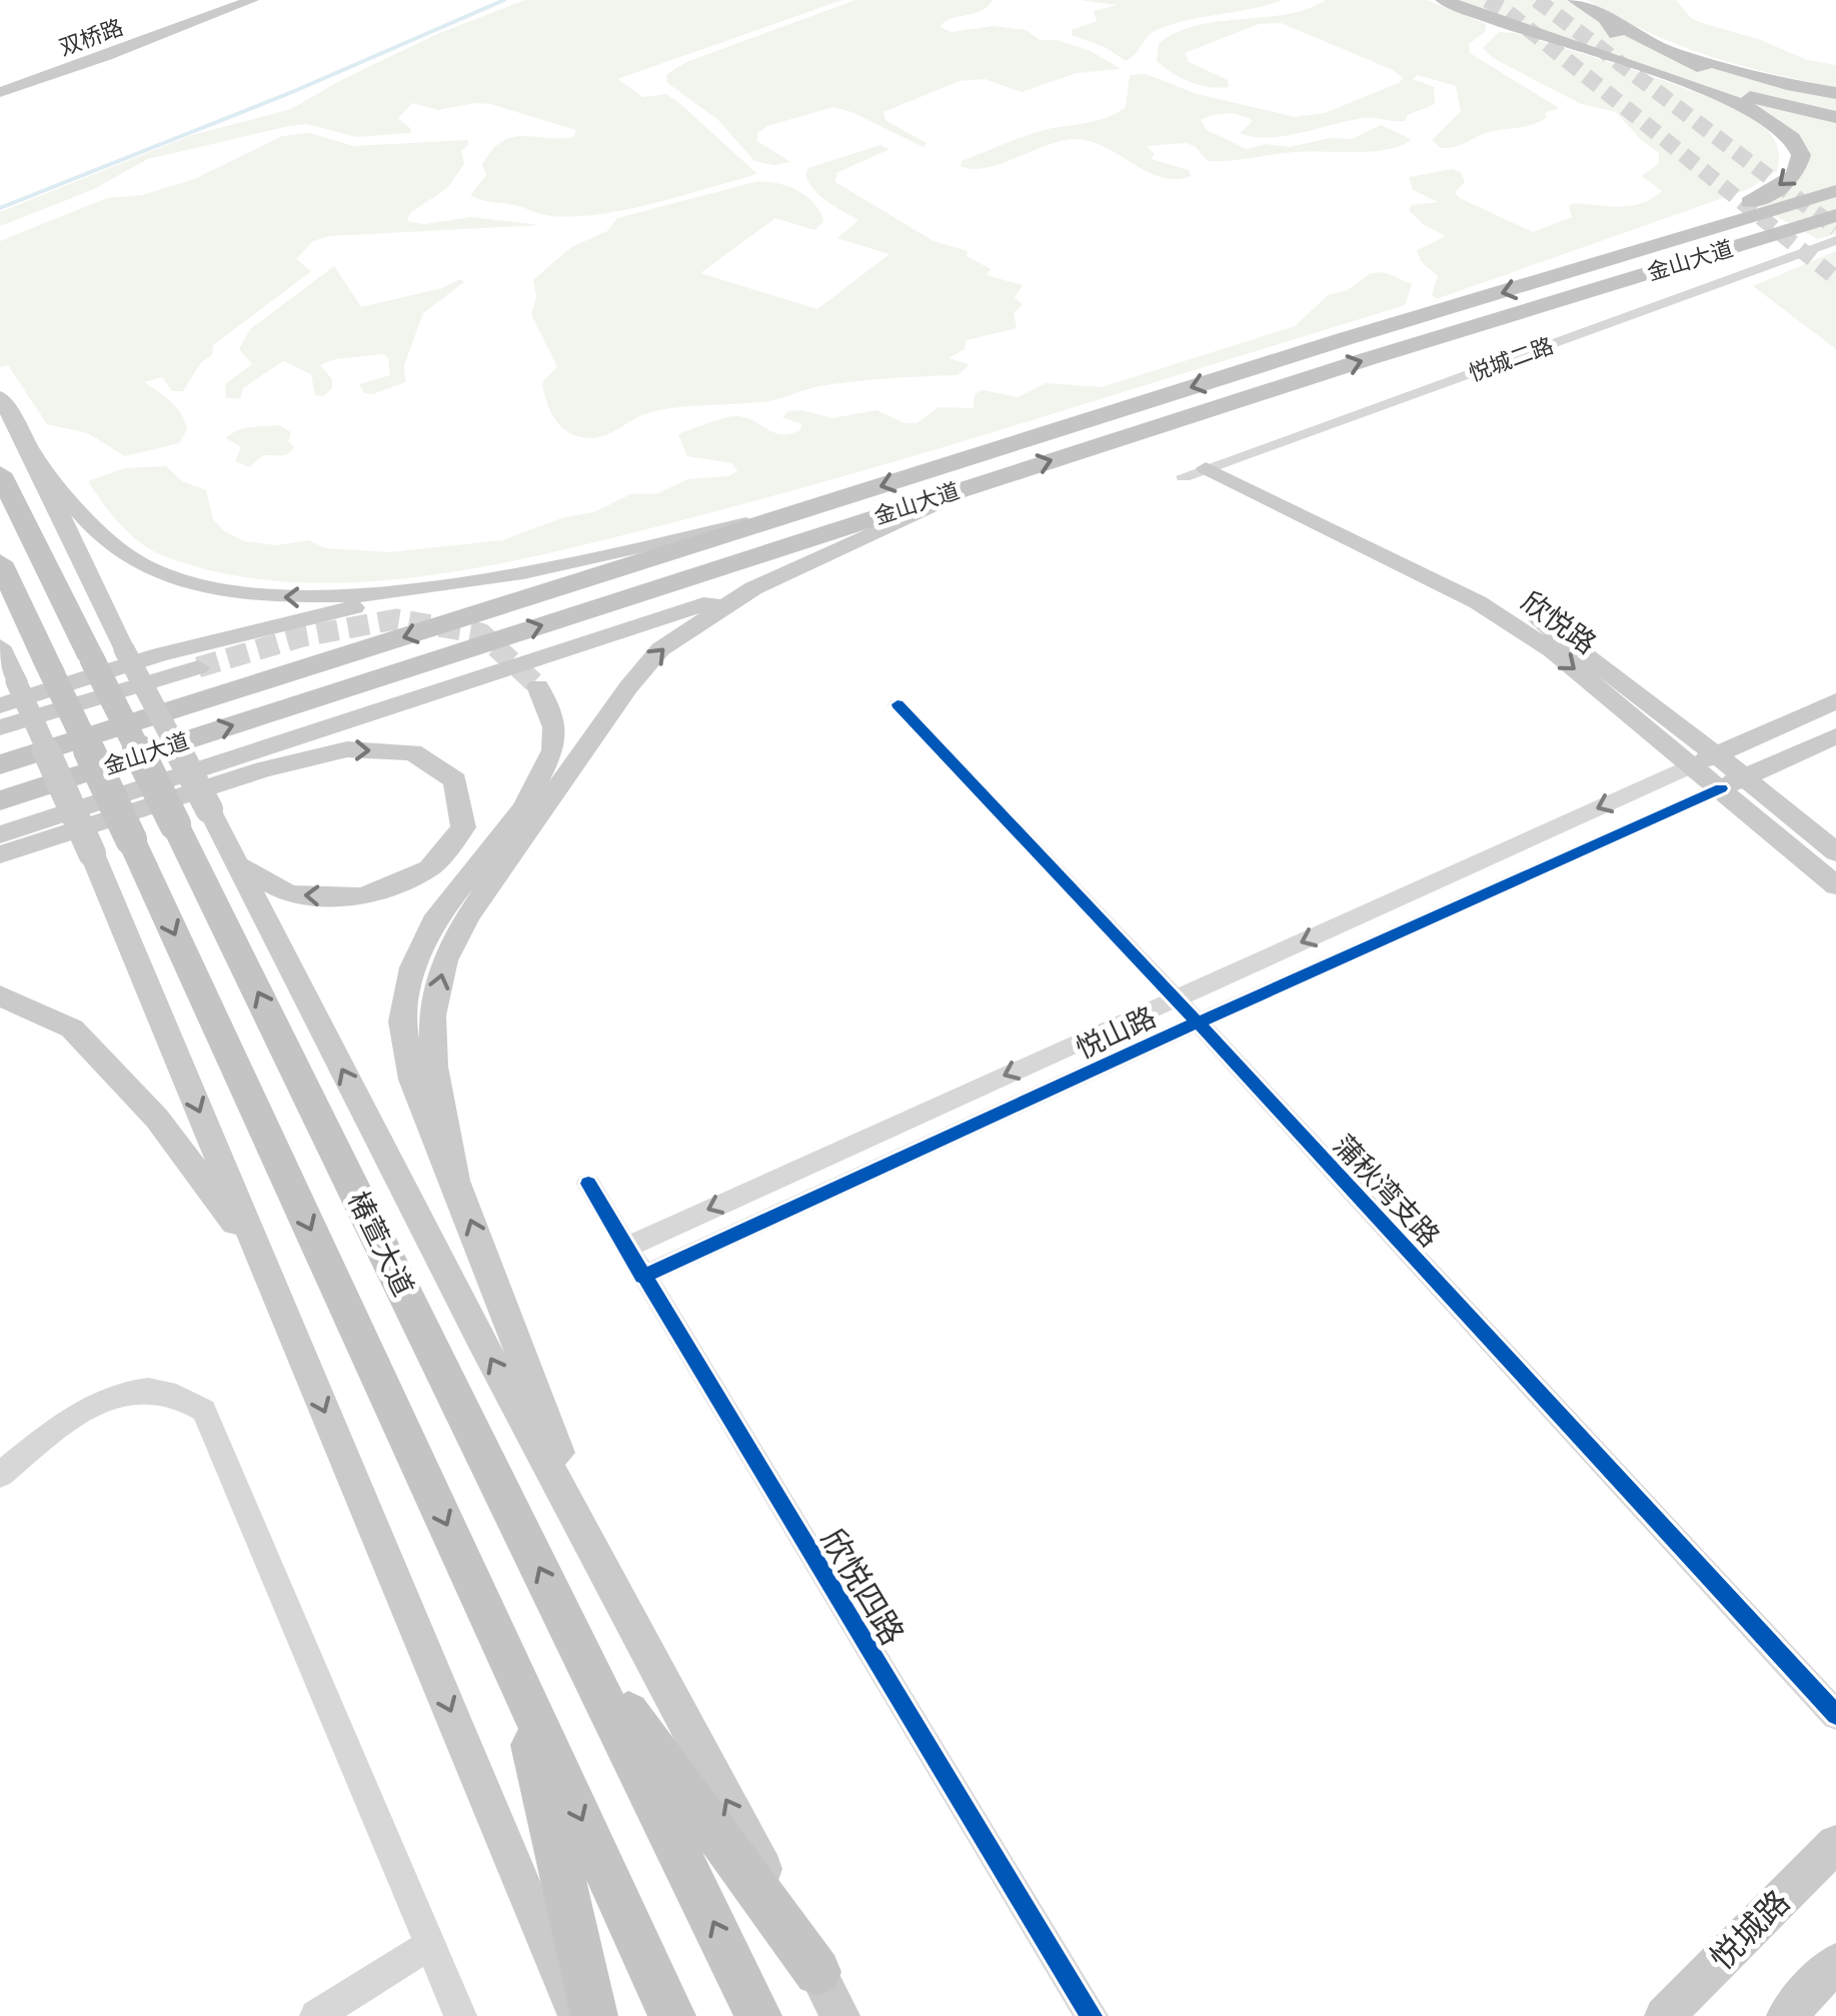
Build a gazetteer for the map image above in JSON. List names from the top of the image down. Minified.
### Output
{"streets":{"highway":["金山大道","椿萱大道"],"main road":["双桥路","欣悦路","悦山路","悦城路"],"street":["悦城二路","蒲秋湾支路","欣悦四路"]},"crossings":[["悦城二路","欣悦路"],["欣悦路","悦山路"],["悦山路","蒲秋湾支路"],["悦山路","欣悦四路"]],"one_way":["悦山路"]}
